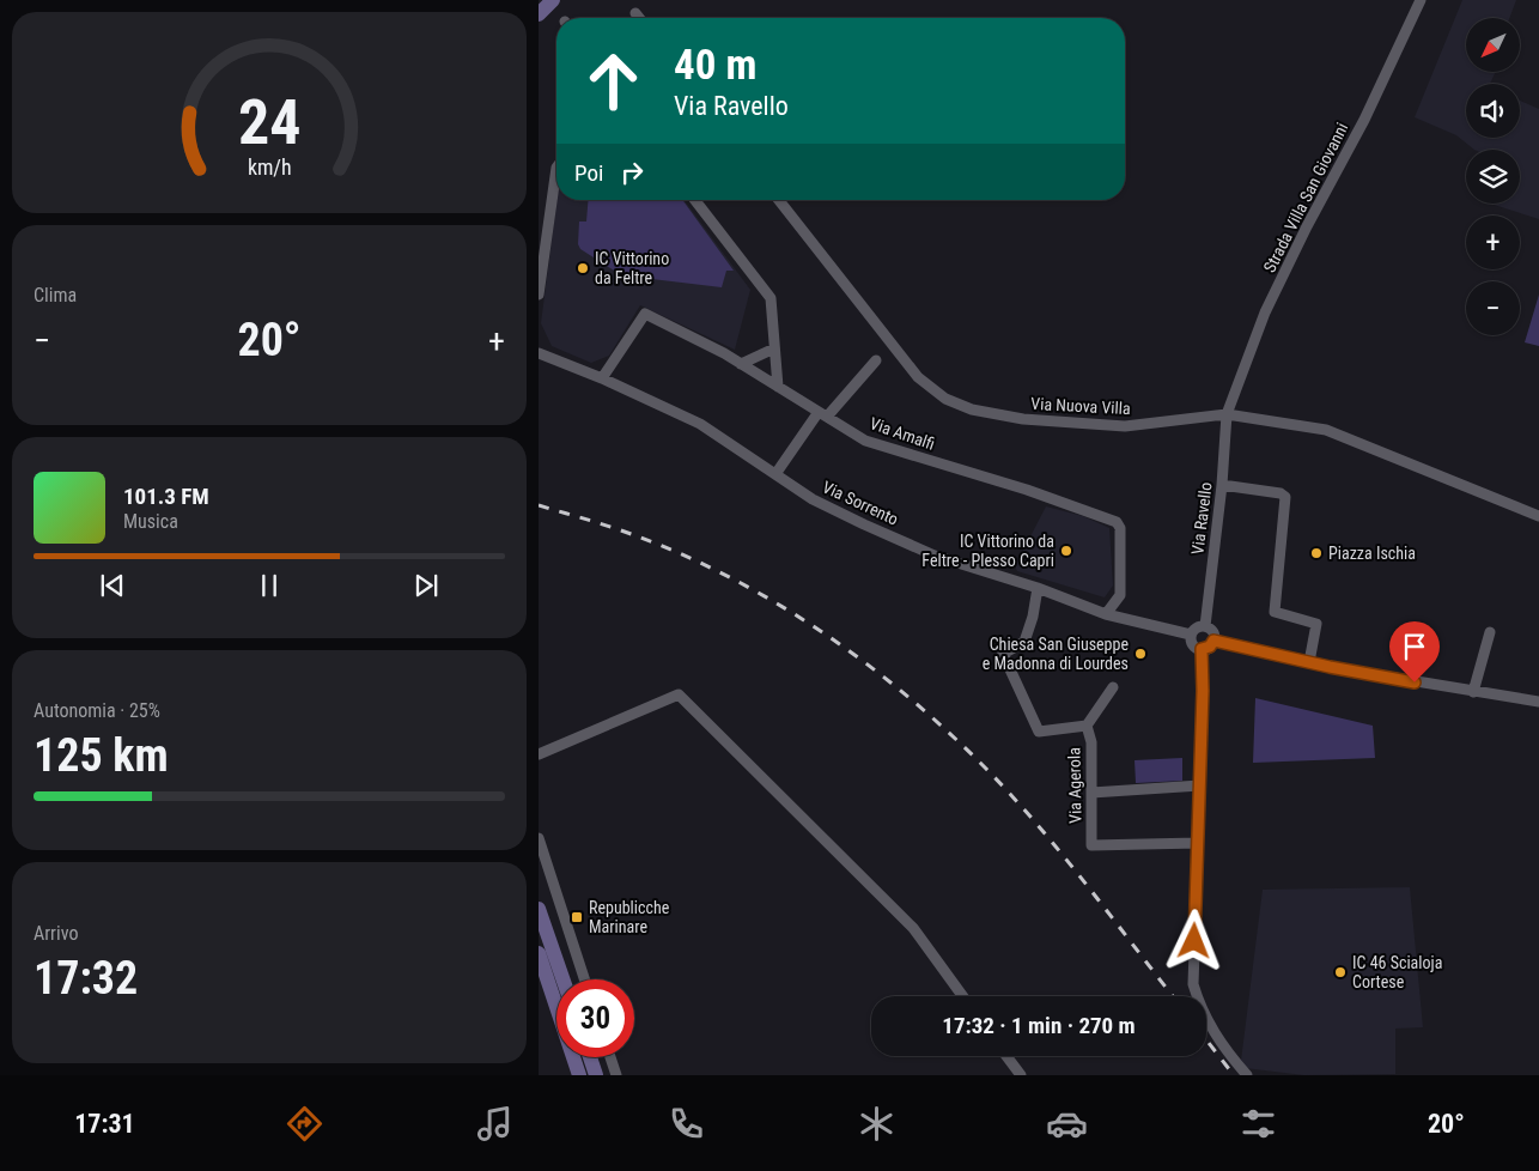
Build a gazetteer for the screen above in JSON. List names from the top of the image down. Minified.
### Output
{"streets":{"street":["Strada Villa San Giovanni","Via Nuova Villa","Via Amalfi","Via Sorrento","Via Ravello","Via Agerola"]},"crossings":[["Strada Villa San Giovanni","Via Nuova Villa"],["Strada Villa San Giovanni","Via Ravello"],["Via Nuova Villa","Via Ravello"],["Via Amalfi","Via Sorrento"],["Via Sorrento","Via Ravello"]],"places":{"other":["IC Vittorino da Feltre","IC Vittorino da Feltre - Plesso Capri","Piazza Ischia","Chiesa San Giuseppe e Madonna di Lourdes","IC 46 Scialoja Cortese"],"transit":["Republicche Marinare"]},"north":"bottom left","page":{"map_buttons":["+","−"],"turn":["40 m","Via Ravello"],"then":"Poi","tile":["Clima",["Autonomia · 25%","125 km"],["Arrivo","17:32"]],"heat":["−","20°","+"],"song":["101.3 FM","Musica"],"limit":"30","trip":"17:32 · 1 min · 270 m","tabs":["17:31","20°"],"gauge":["24","km/h"]}}
